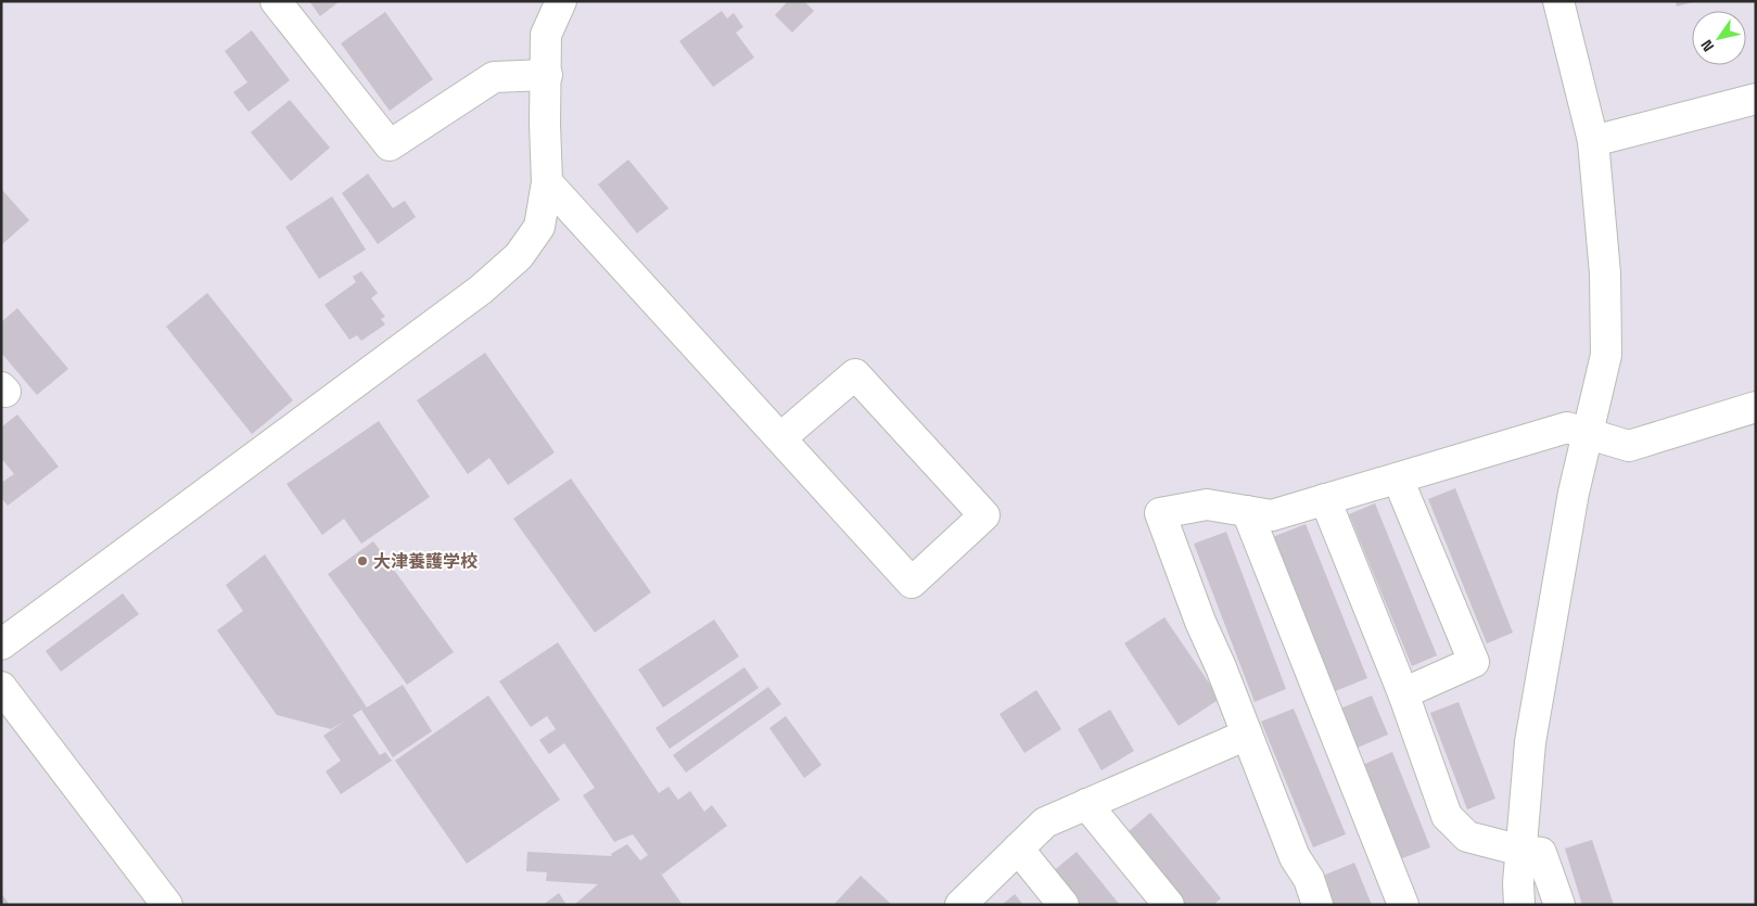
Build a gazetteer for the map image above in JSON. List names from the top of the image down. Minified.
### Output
{"places":["大津養護学校"],"north":"bottom left"}
